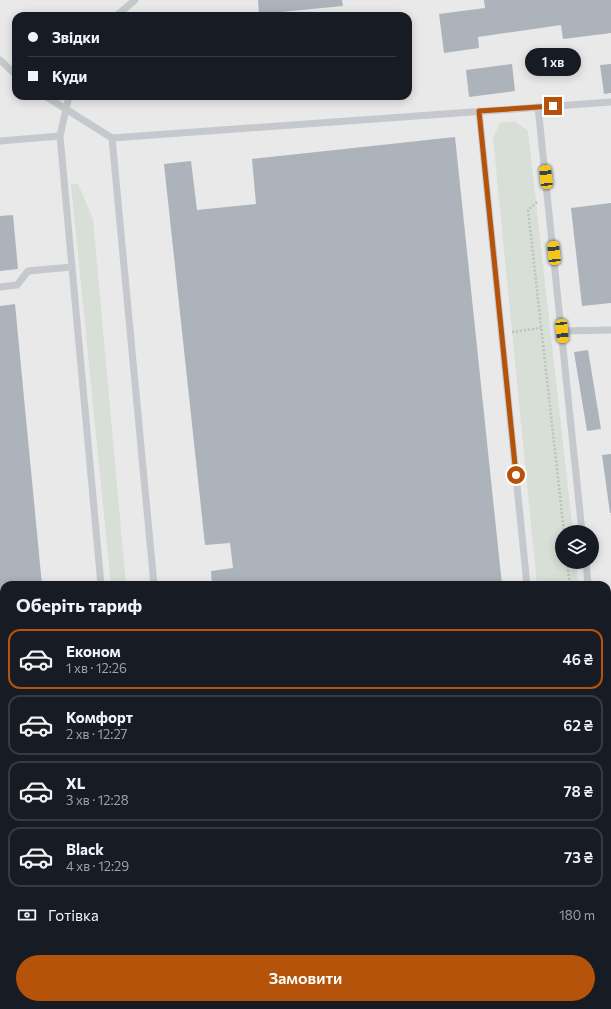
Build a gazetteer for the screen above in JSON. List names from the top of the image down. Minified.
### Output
{"page":{"banner":["Звідки","Куди"],"bubble":"1 хв","heading":"Оберіть тариф","list":[{"name":"Економ","note":"1 хв · 12:26","value":"46 ₴"},{"name":"Комфорт","note":"2 хв · 12:27","value":"62 ₴"},{"name":"XL","note":"3 хв · 12:28","value":"78 ₴"},{"name":"Black","note":"4 хв · 12:29","value":"73 ₴"}],"pay":["Готівка","180 m"],"buttons":"Замовити"}}
